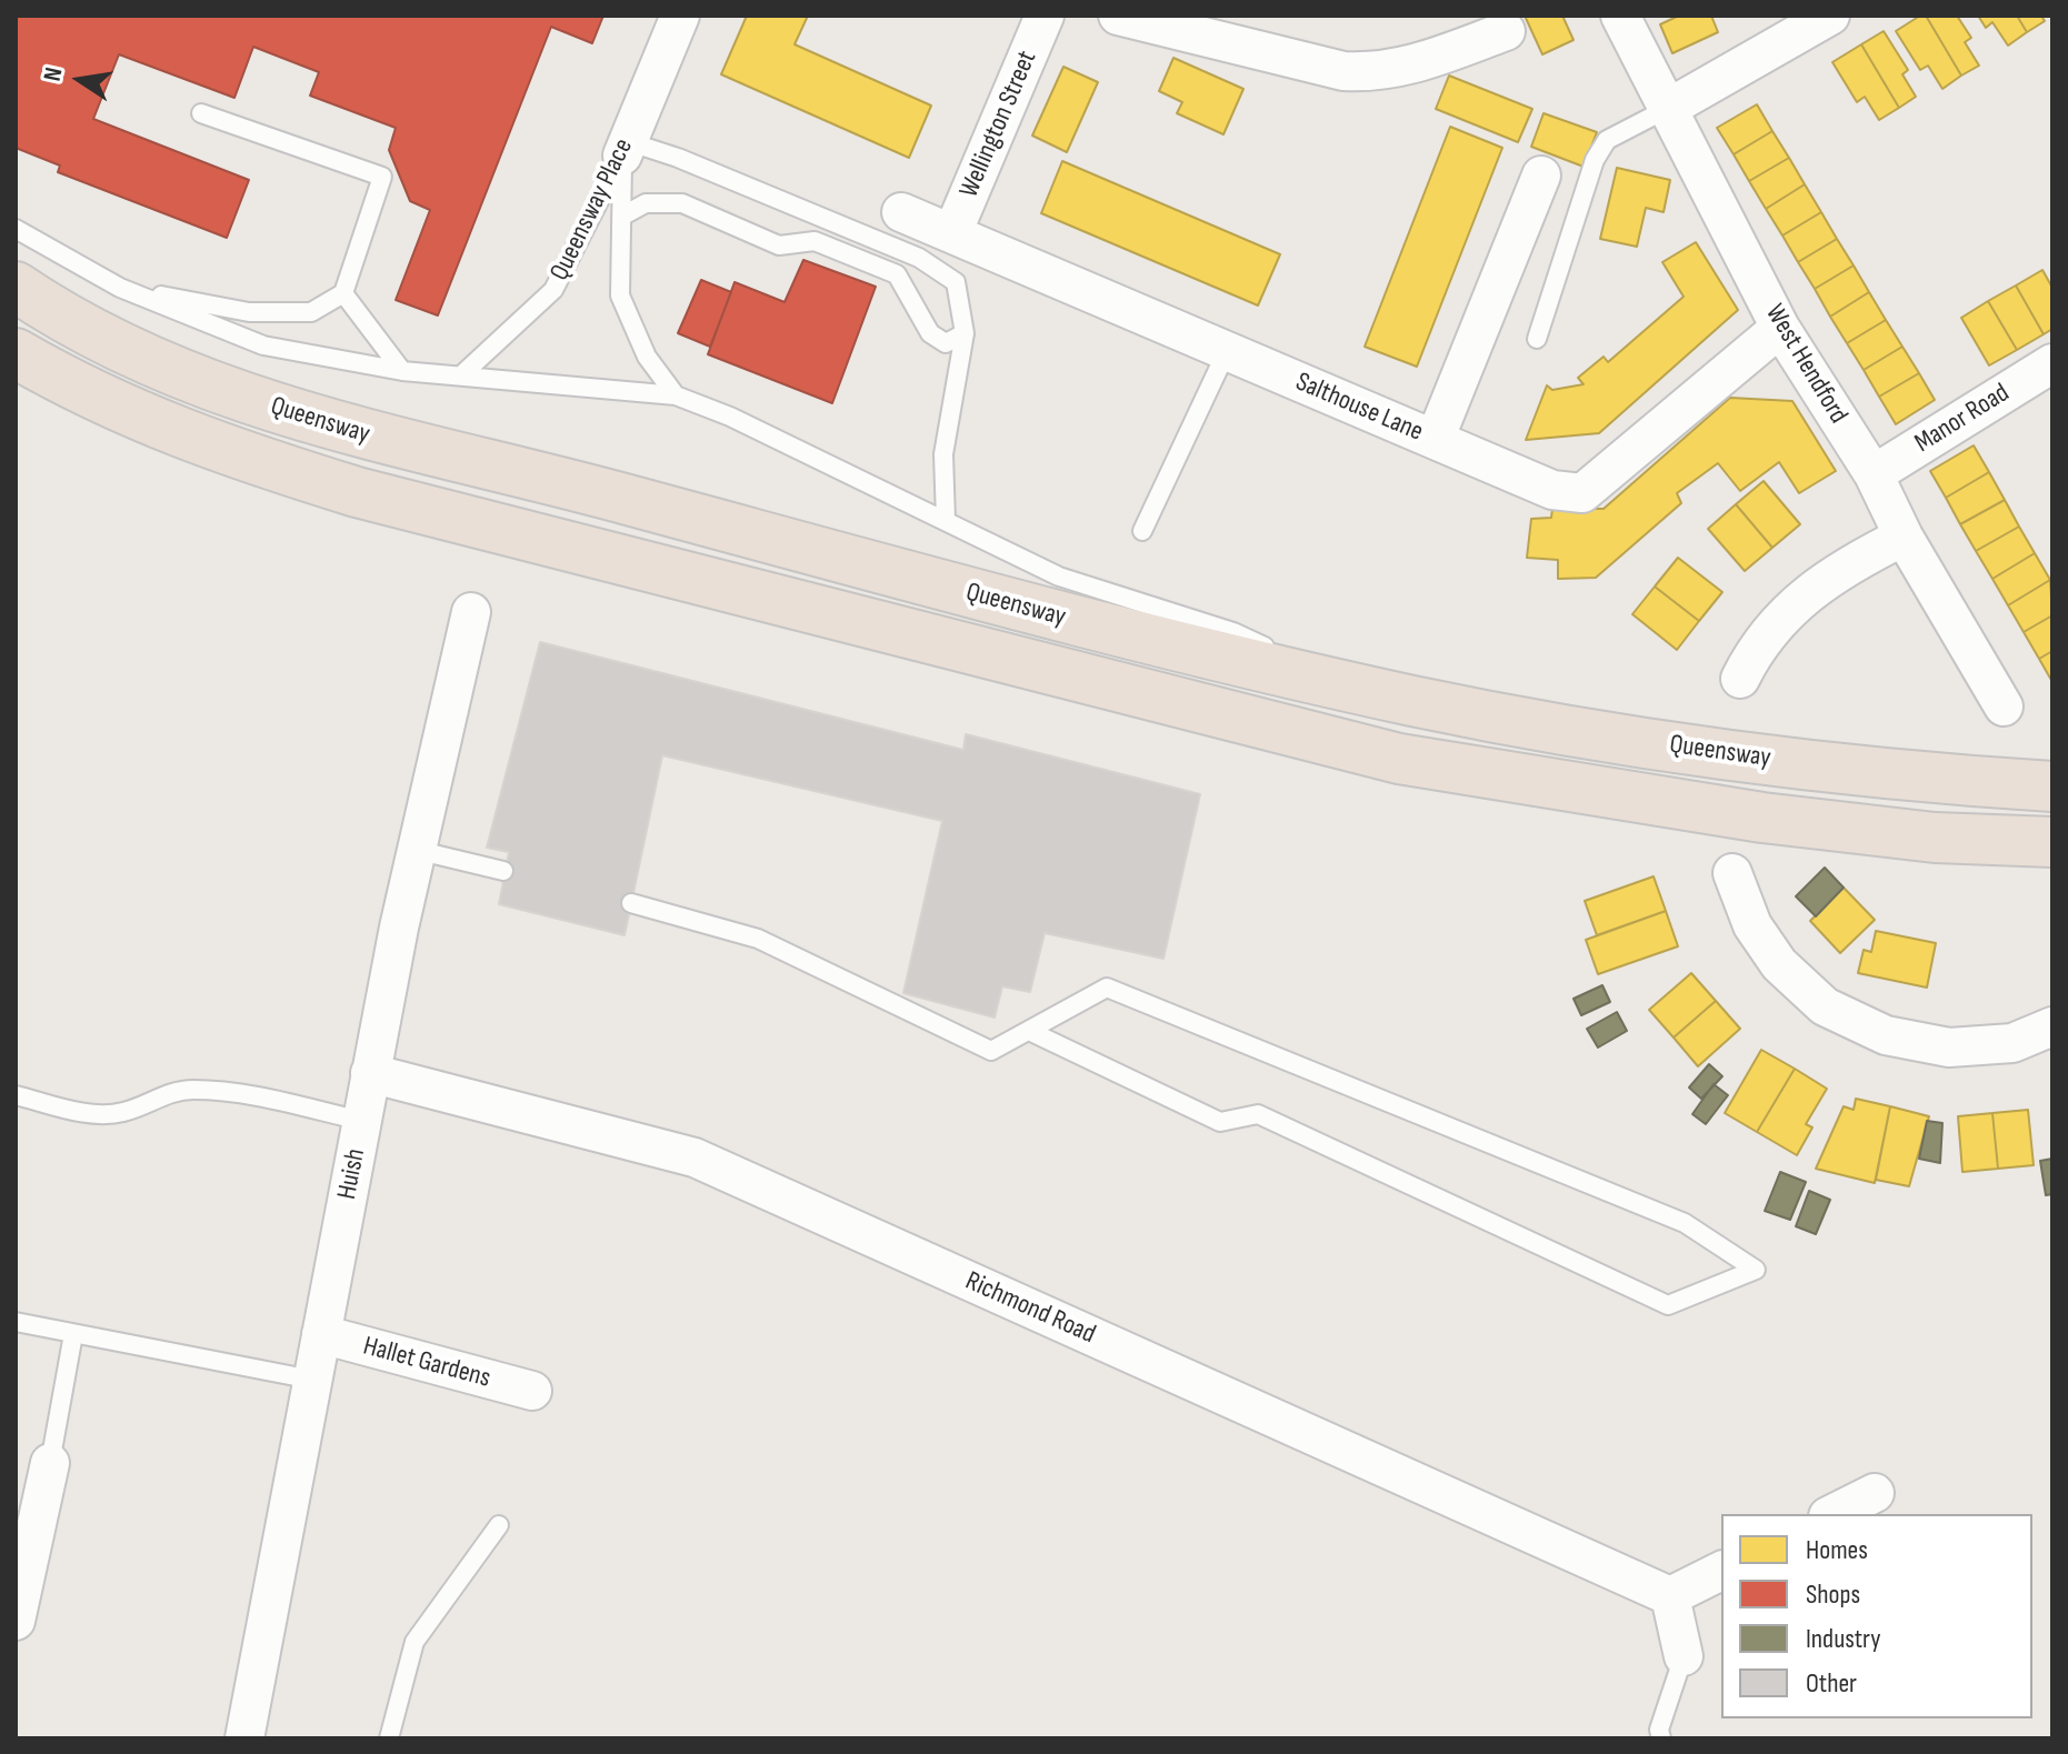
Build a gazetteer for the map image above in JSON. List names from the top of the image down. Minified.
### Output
{"streets":{"highway":["Queensway"],"street":["Wellington Street","Queensway Place","West Hendford","Salthouse Lane","Manor Road","Huish","Richmond Road","Hallet Gardens"]},"crossings":[["Wellington Street","Salthouse Lane"],["West Hendford","Salthouse Lane"],["West Hendford","Manor Road"],["Huish","Richmond Road"],["Huish","Hallet Gardens"]],"legend":["Homes","Shops","Industry","Other"],"north":"left"}
